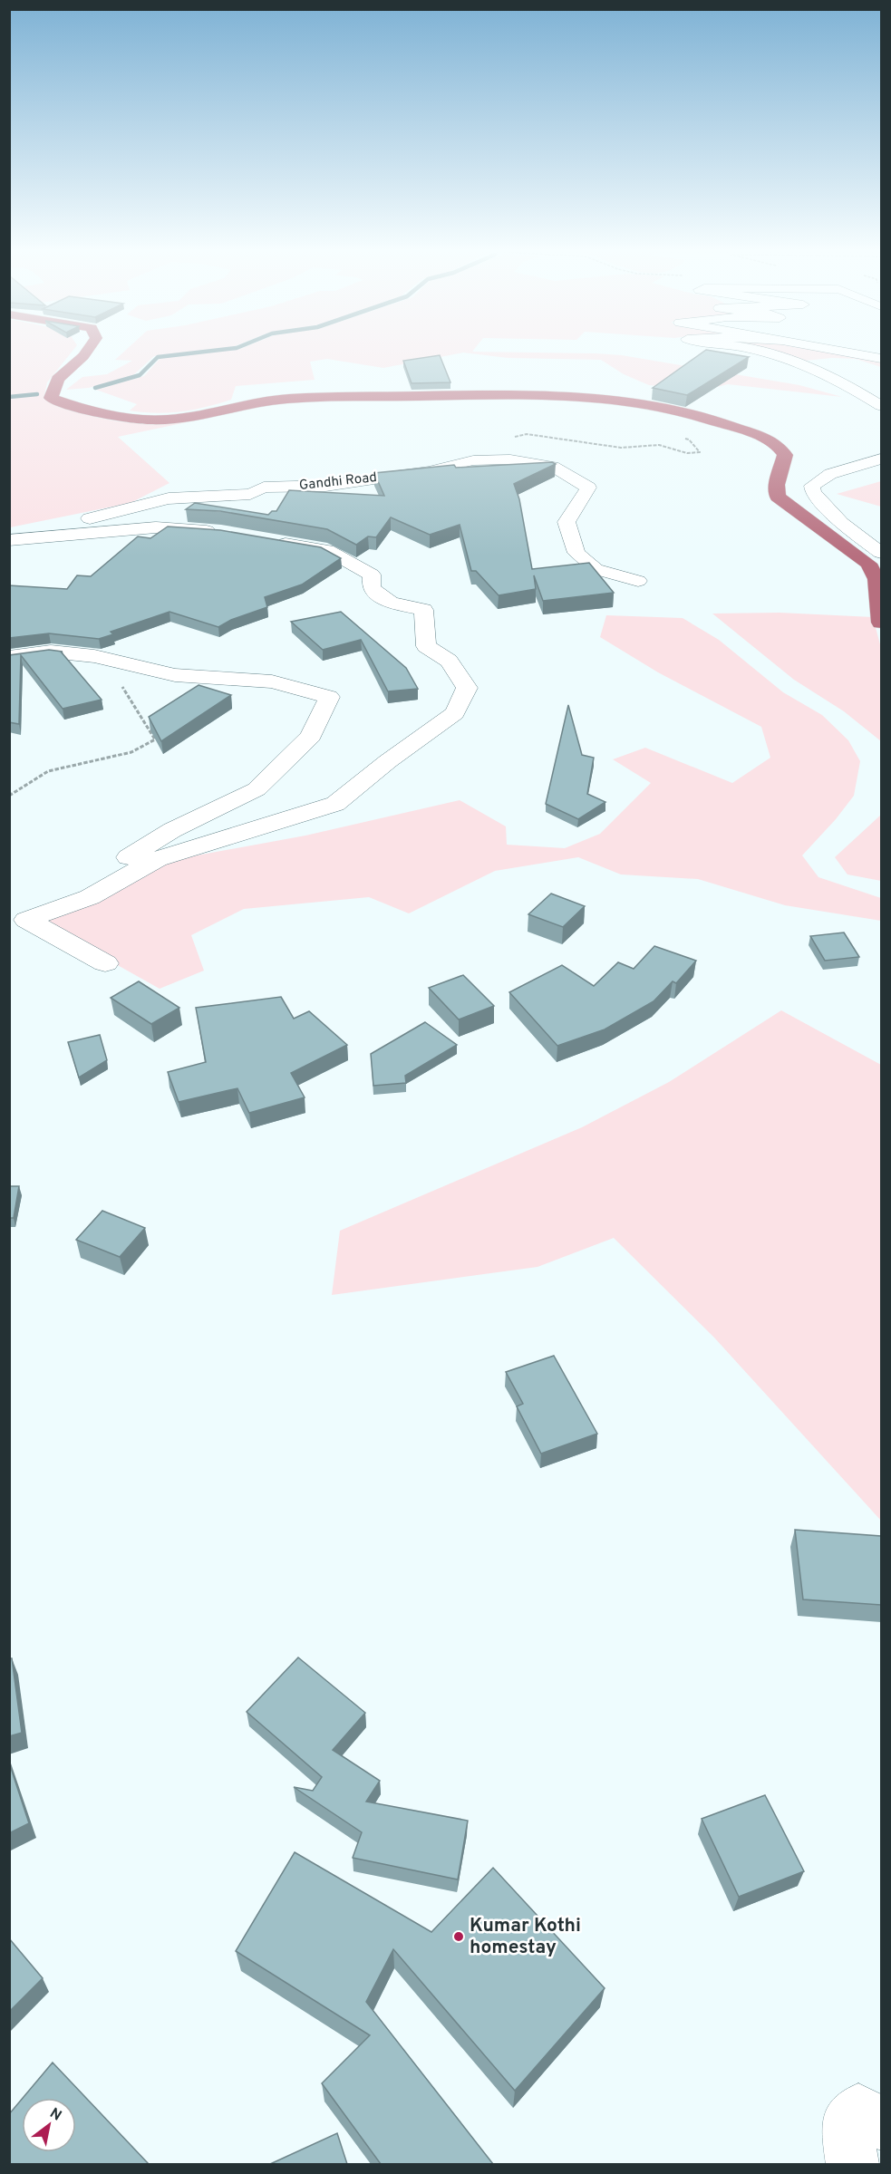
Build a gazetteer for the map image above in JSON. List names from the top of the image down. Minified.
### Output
{"streets":{"street":["Gandhi Road"]},"places":["Kumar Kothi homestay"],"north":"top right"}
